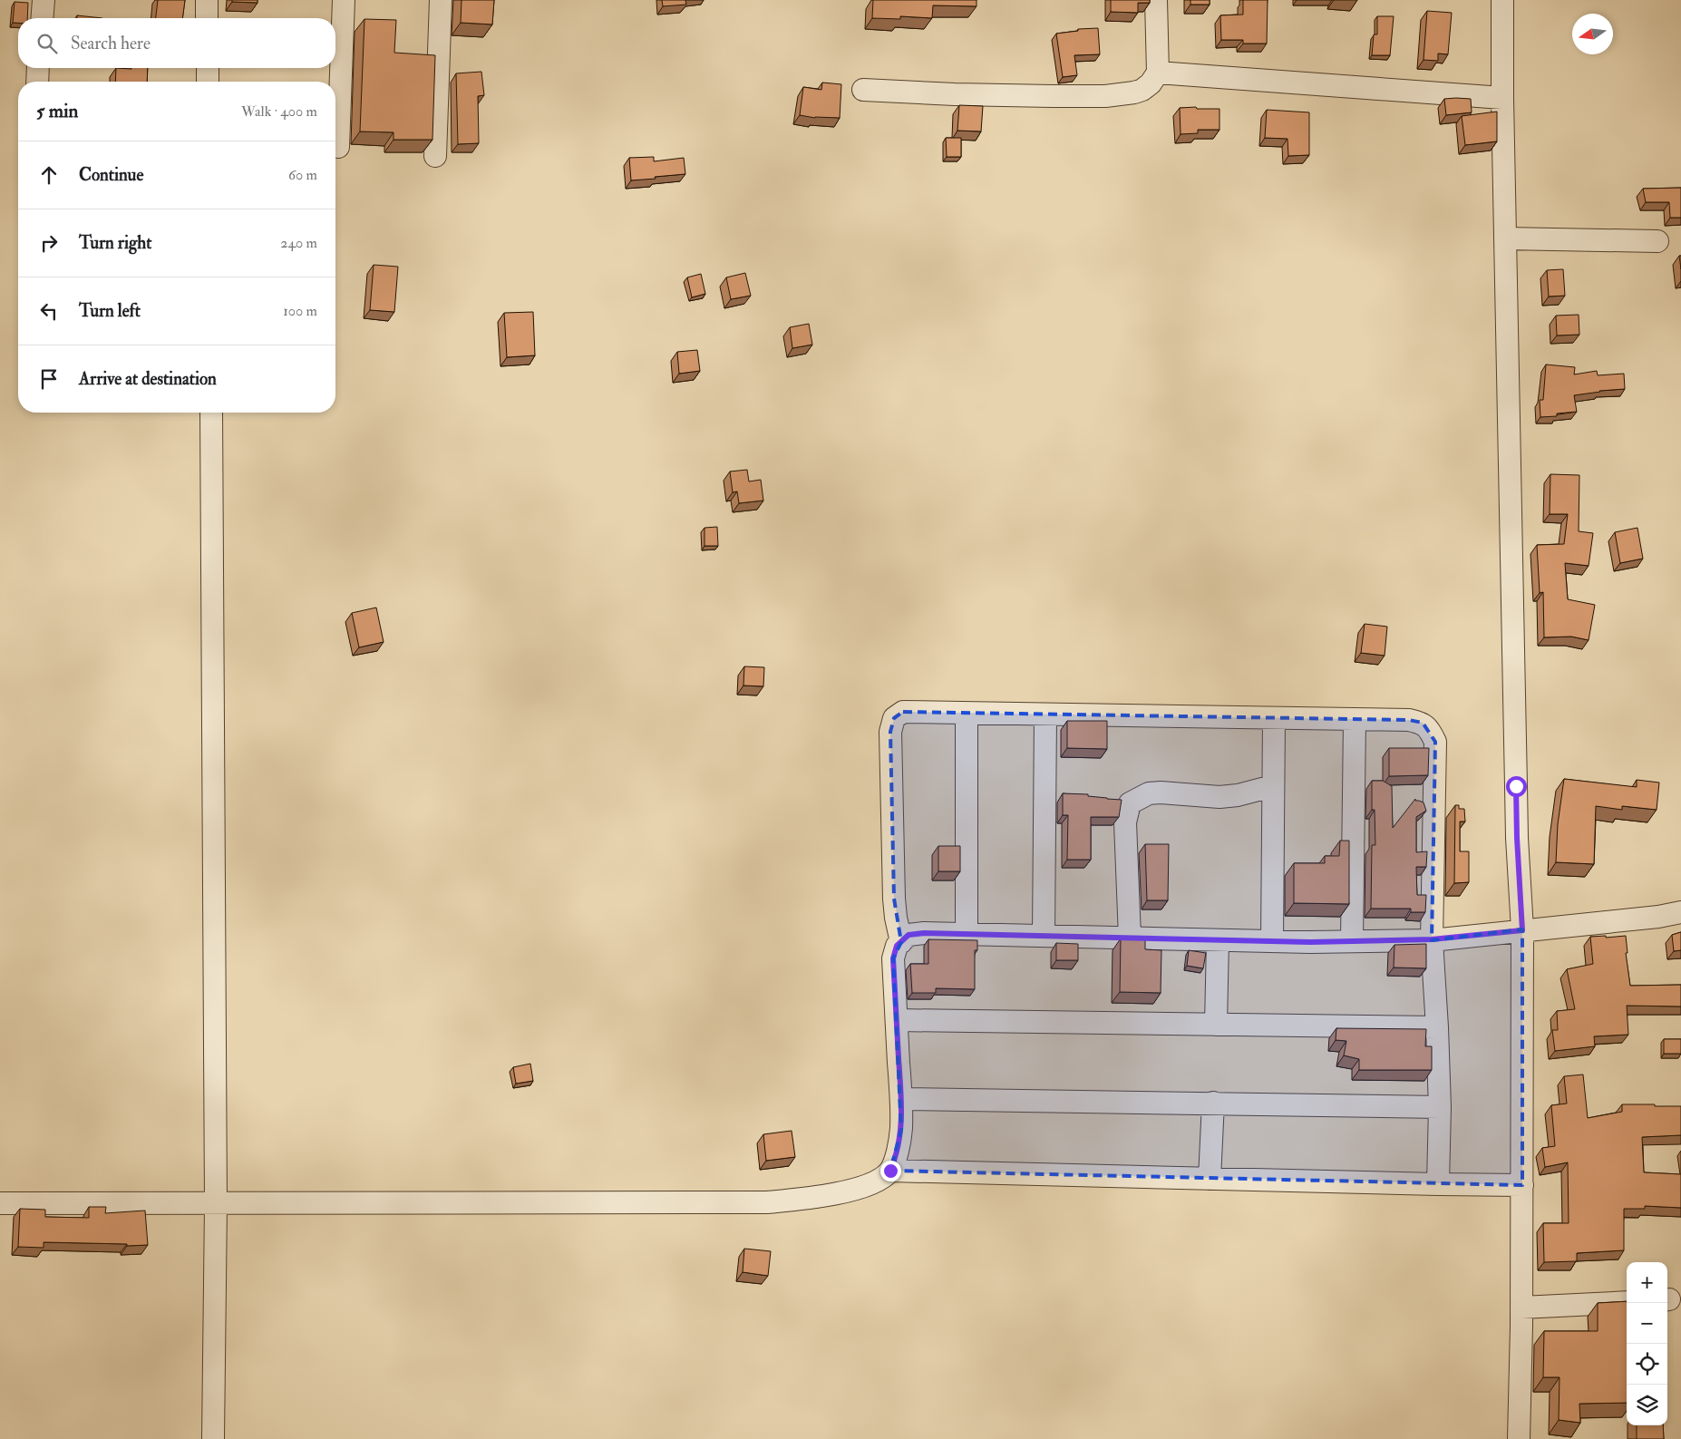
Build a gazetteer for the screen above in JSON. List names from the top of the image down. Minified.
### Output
{"north":"left","page":{"search":"Search here","heading":["5 min","Walk · 400 m"],"list":[["Continue","60 m"],["Turn right","240 m"],["Turn left","100 m"],"Arrive at destination"],"map_buttons":["+","−"]}}
